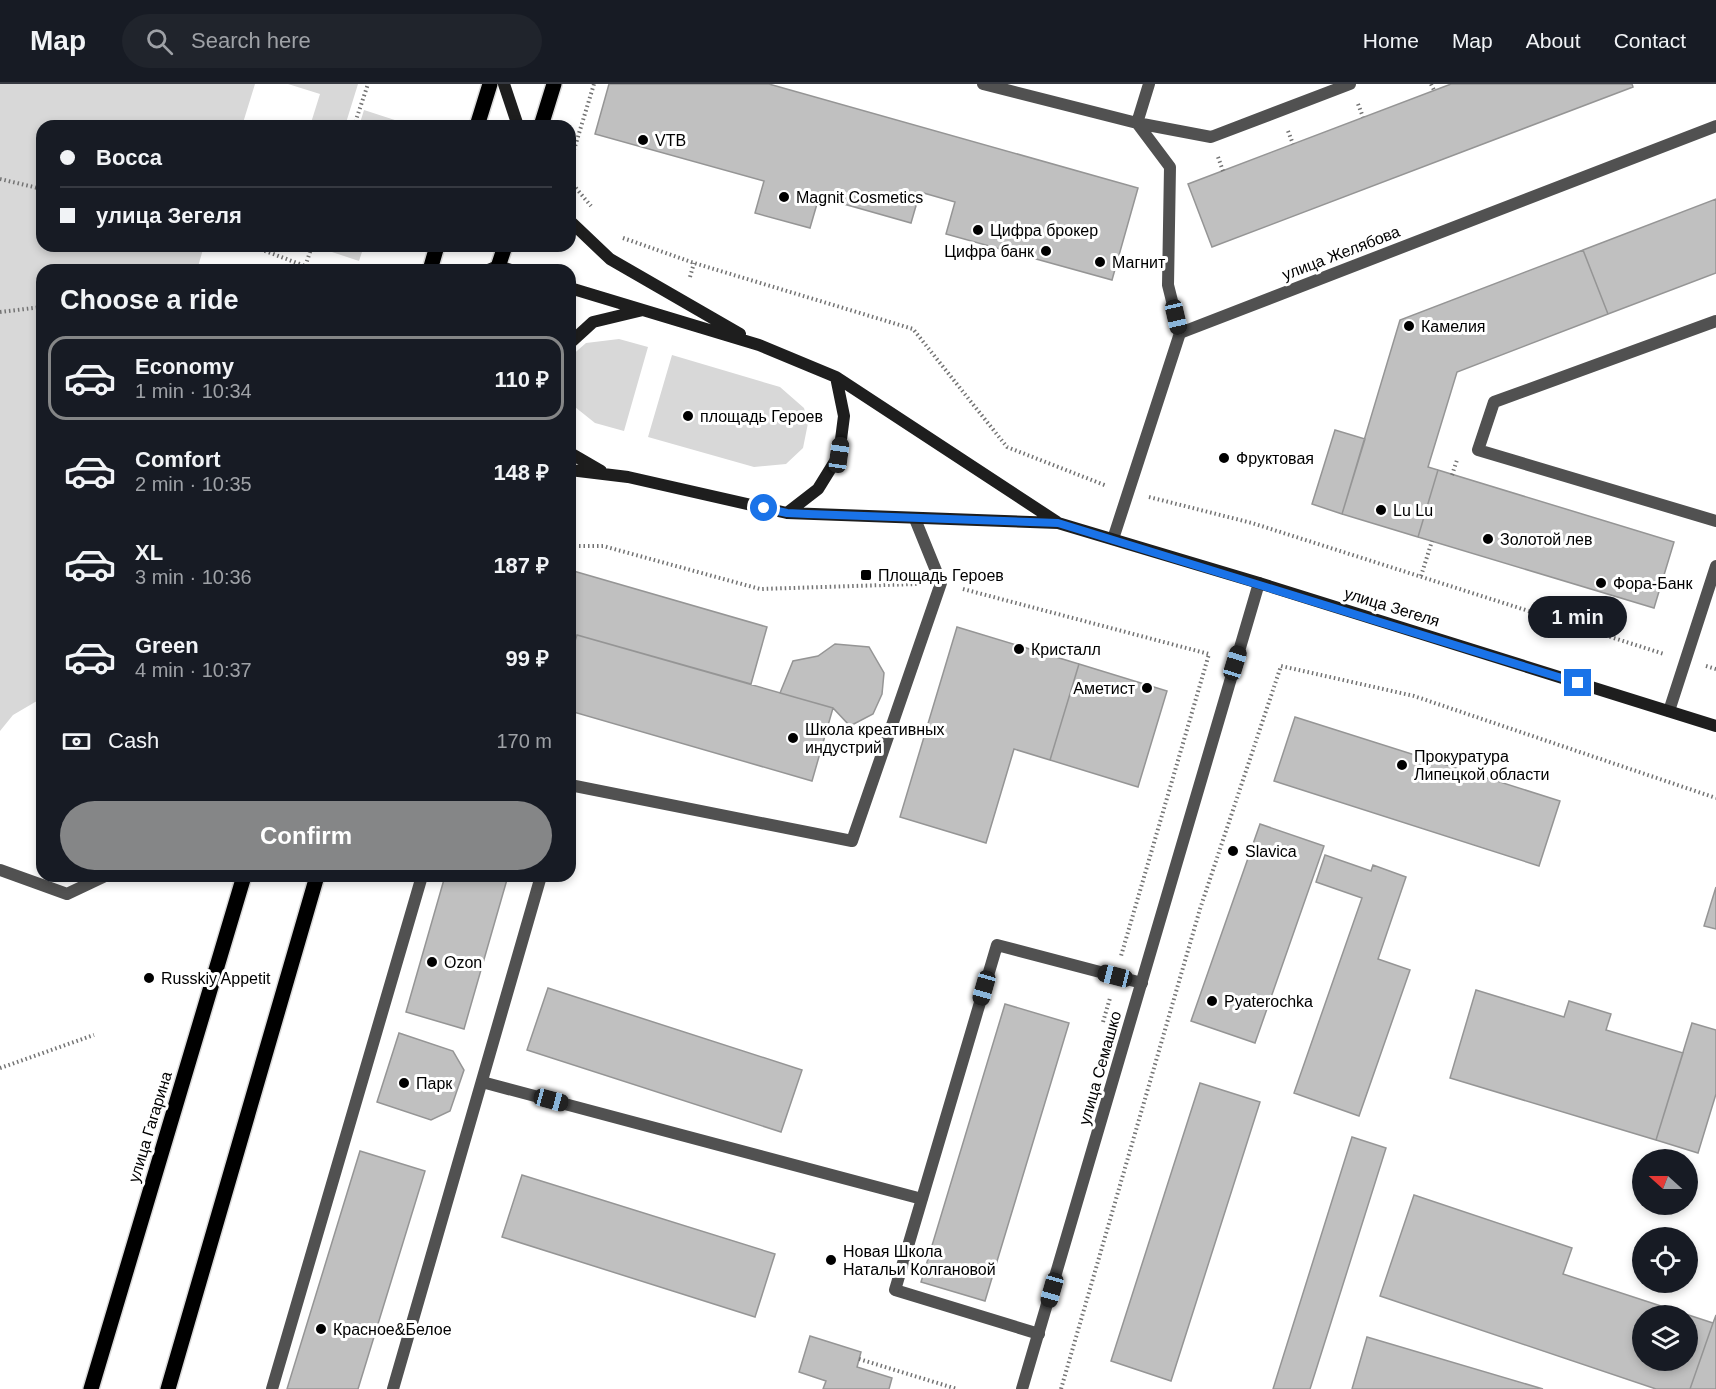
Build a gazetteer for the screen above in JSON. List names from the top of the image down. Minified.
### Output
{"streets":{"main road":["улица Зегеля","улица Гагарина"],"street":["улица Желябова","улица Семашко"]},"crossings":[["улица Зегеля","улица Семашко"]],"places":{"other":["VTB","Magnit Cosmetics","Цифра брокер","Цифра банк","Магнит","Камелия","площадь Героев","Фруктовая","Lu Lu","Золотой лев","Фора-Банк","Кристалл","Аметист","Школа креативных индустрий","Прокуратура Липецкой области","Slavica","Ozon","Russkiy Appetit","Pyaterochka","Парк","Новая Школа Натальи Колгановой","Красное&Белое"],"transit":["Площадь Героев"]},"north":"left","page":{"header":"Map","search":"Search here","nav":["Home","Map","About","Contact"],"banner":["Bocca","улица Зегеля"],"heading":"Choose a ride","list":[{"name":"Economy","note":"1 min · 10:34","value":"110 ₽"},{"name":"Comfort","note":"2 min · 10:35","value":"148 ₽"},{"name":"XL","note":"3 min · 10:36","value":"187 ₽"},{"name":"Green","note":"4 min · 10:37","value":"99 ₽"}],"bubble":"1 min","pay":["Cash","170 m"],"buttons":"Confirm"}}
